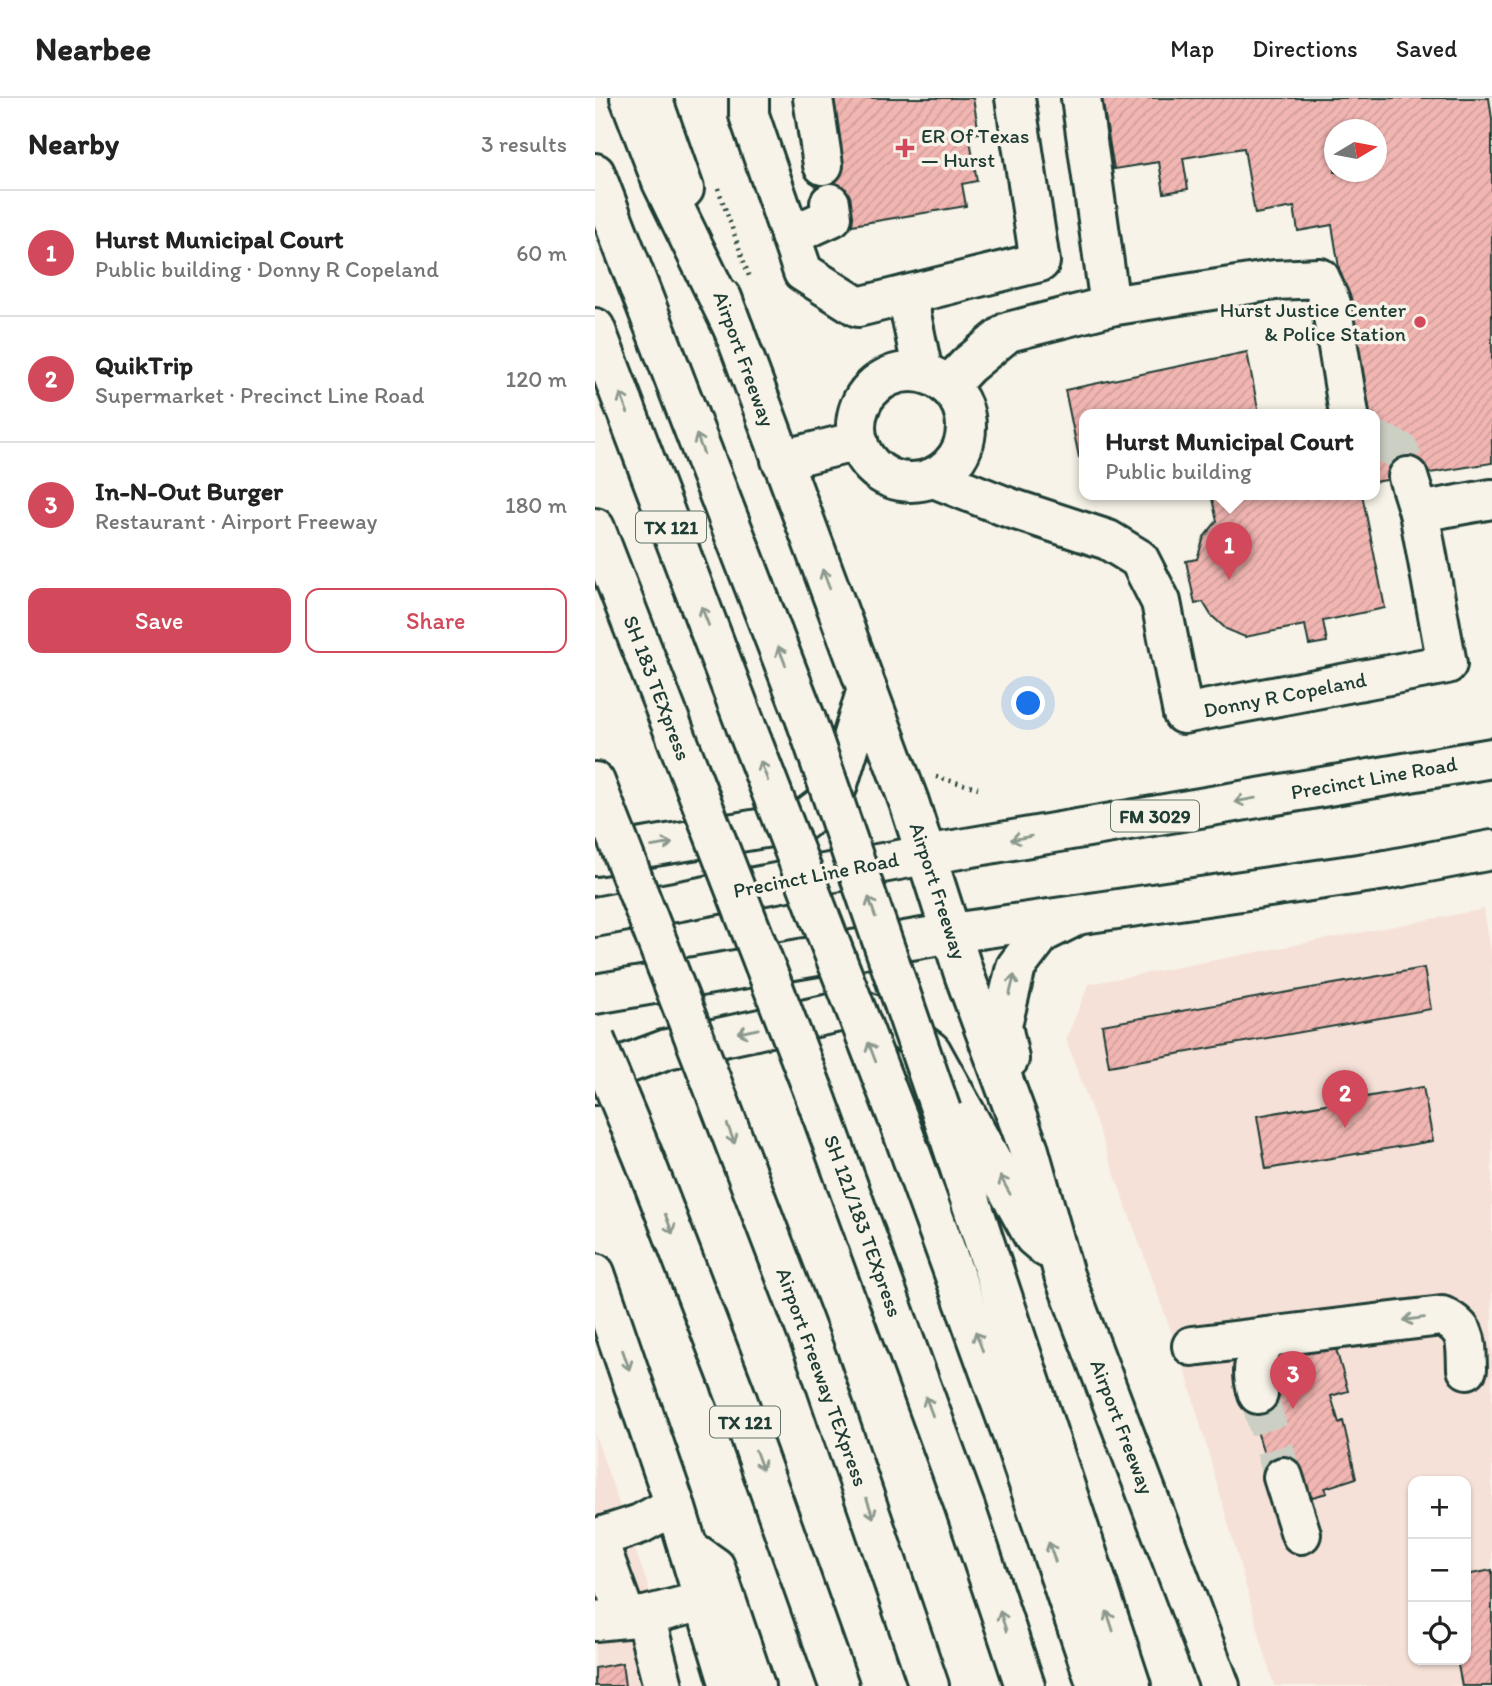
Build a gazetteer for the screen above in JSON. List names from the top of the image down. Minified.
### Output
{"streets":{"main road":["Airport Freeway","TX 121","SH 183 TEXpress","Donny R Copeland","Precinct Line Road","FM 3029","SH 121/183 TEXpress","Airport Freeway TEXpress"]},"crossings":[["Airport Freeway","Precinct Line Road"],["SH 183 TEXpress","SH 121/183 TEXpress"]],"places":{"health":["ER Of Texas — Hurst"],"other":["Hurst Justice Center & Police Station"]},"north":"right","page":{"header":"Nearbee","nav":["Map","Directions","Saved"],"heading":["Nearby","3 results"],"list":[{"mark":"1","name":"Hurst Municipal Court","note":"Public building · Donny R Copeland","value":"60 m"},{"mark":"2","name":"QuikTrip","note":"Supermarket · Precinct Line Road","value":"120 m"},{"mark":"3","name":"In-N-Out Burger","note":"Restaurant · Airport Freeway","value":"180 m"}],"popup":["Hurst Municipal Court","Public building"],"pins":["1","2","3"],"buttons":["Save","Share"],"map_buttons":["+","−"]}}
